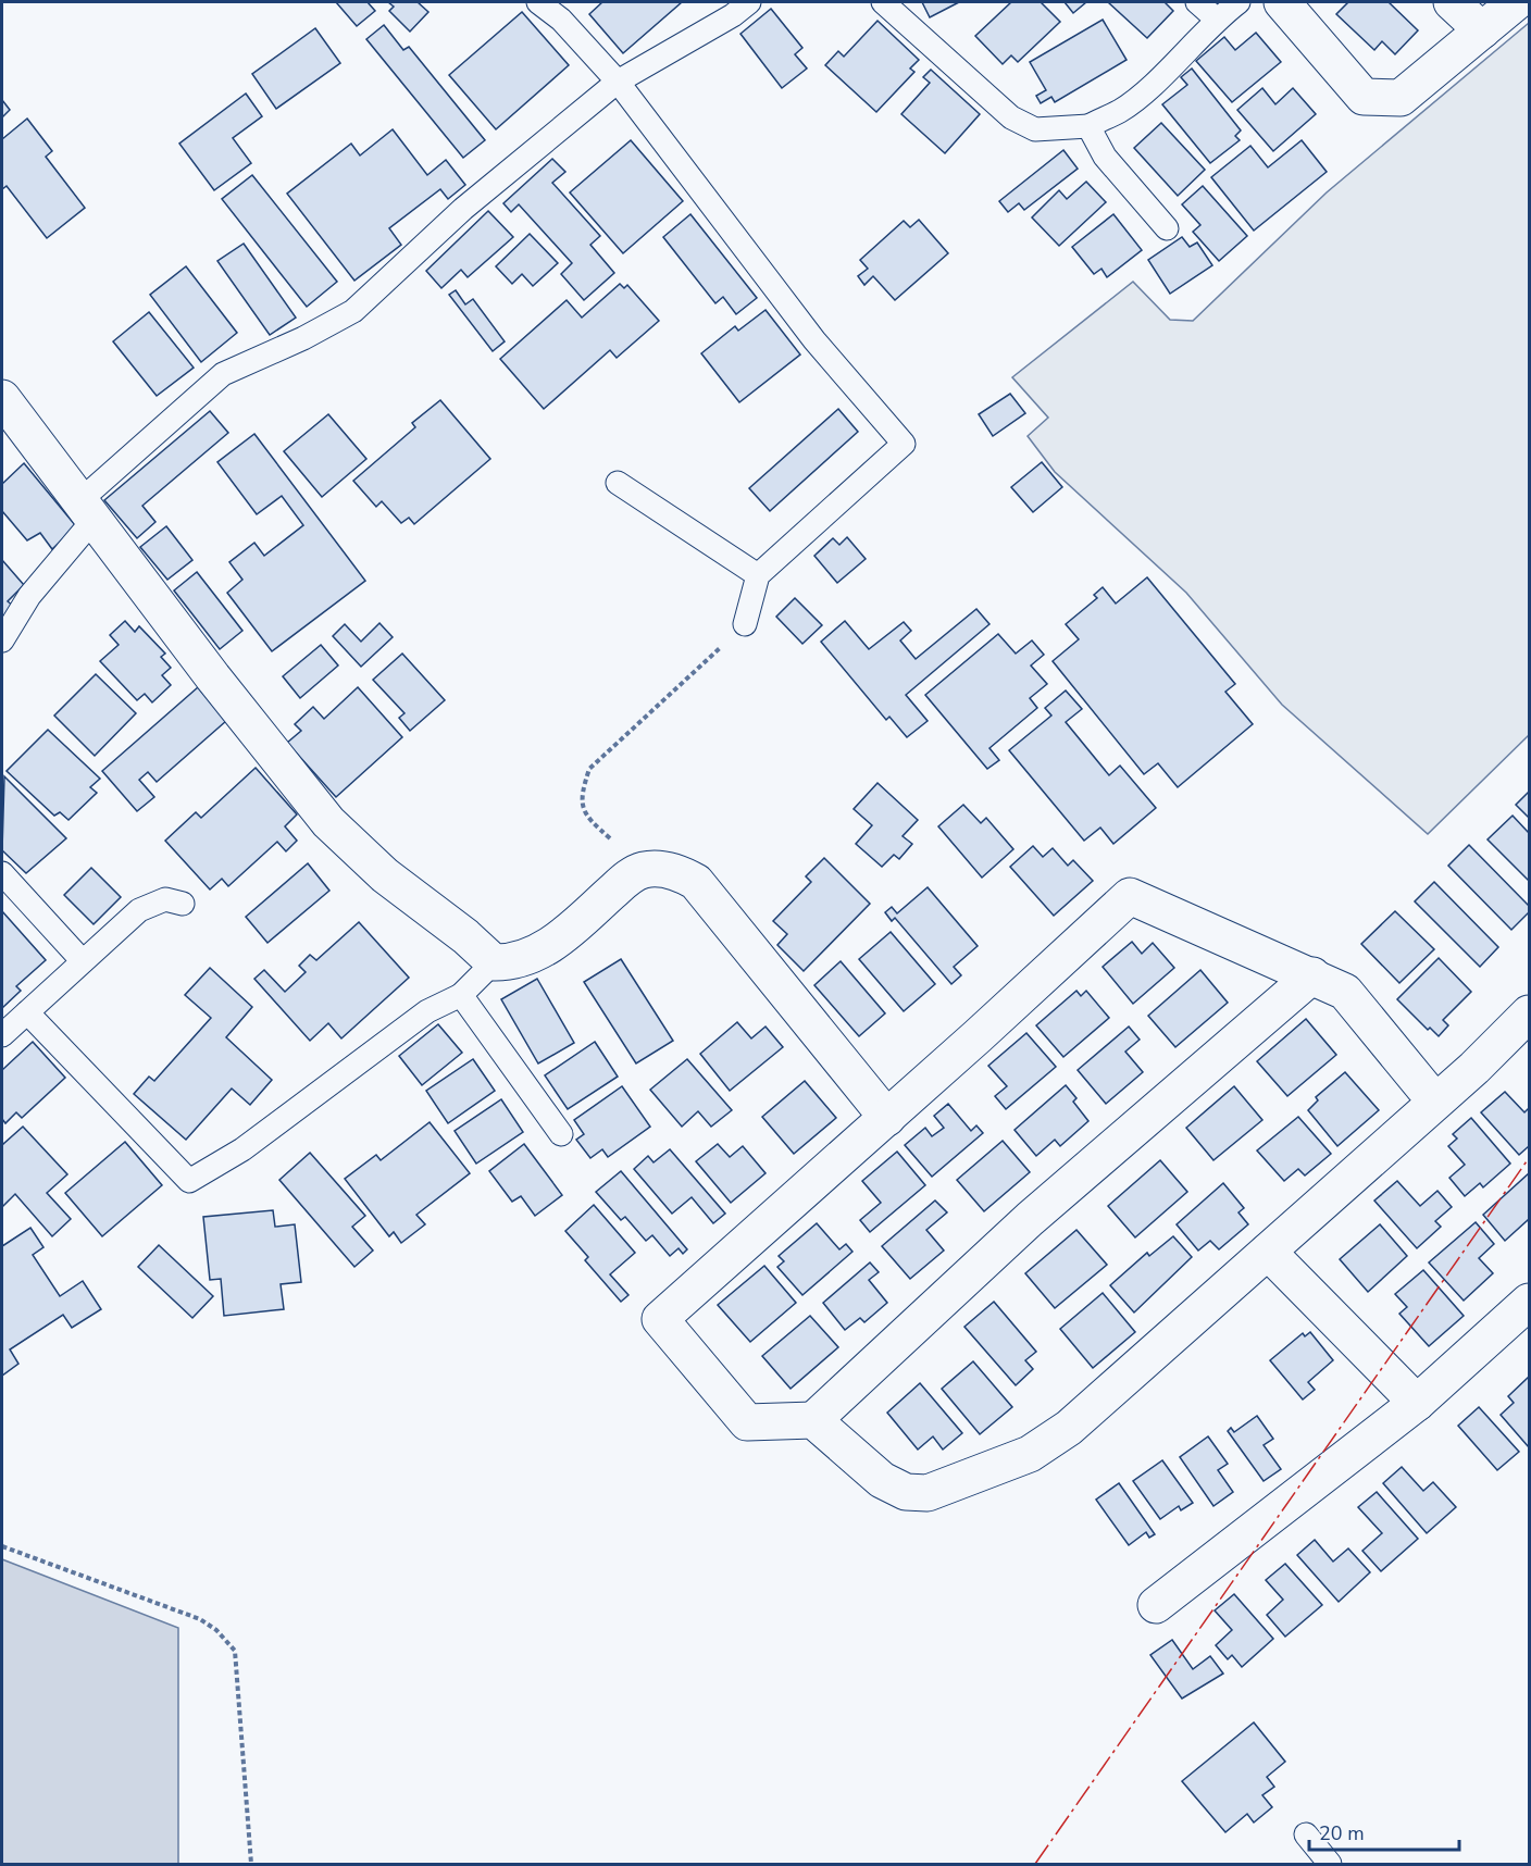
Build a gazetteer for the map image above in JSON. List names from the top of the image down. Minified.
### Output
{"scale_bar":"20 m"}
